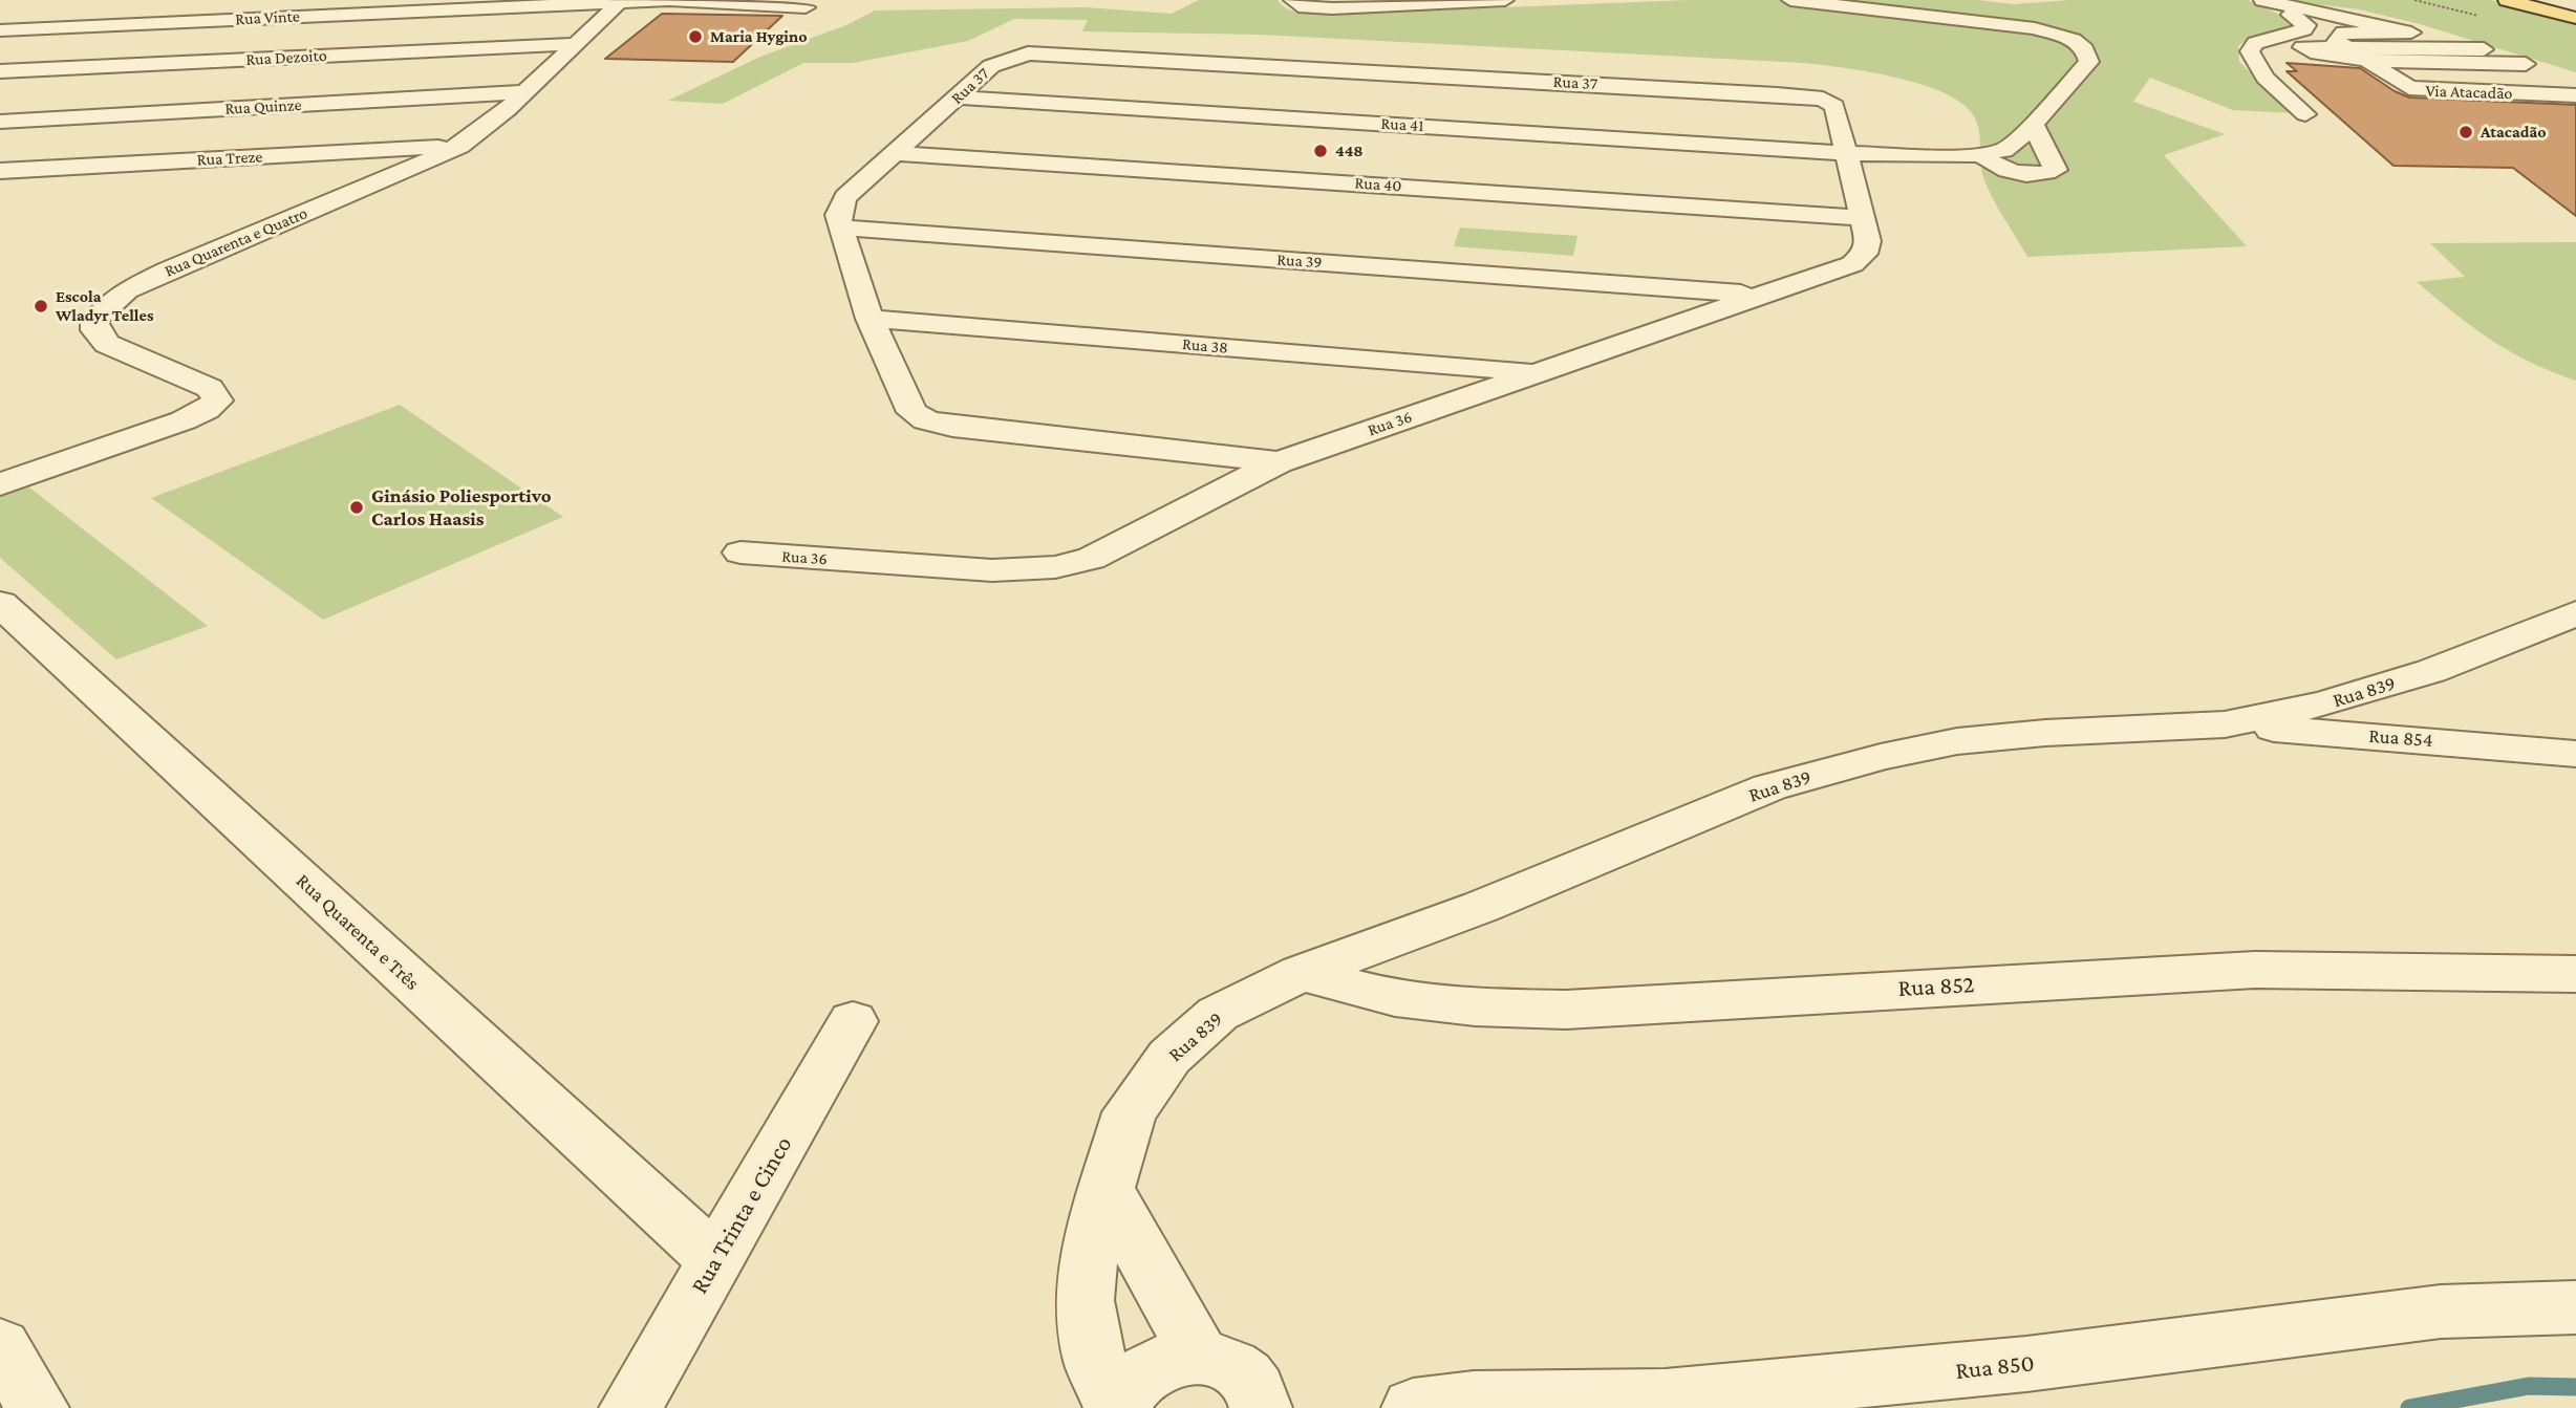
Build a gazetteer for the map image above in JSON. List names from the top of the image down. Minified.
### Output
{"streets":{"street":["Rua Vinte","Rua Dezoito","Rua 37","Via Atacadão","Rua Quinze","Rua 41","Rua Treze","Rua 40","Rua Quarenta e Quatro","Rua 39","Rua 38","Rua 36","Rua 839","Rua 854","Rua Quarenta e Três","Rua 852","Rua Trinta e Cinco","Rua 850"]},"crossings":[["Rua Vinte","Rua Quarenta e Quatro"],["Rua Dezoito","Rua Quarenta e Quatro"],["Rua 37","Rua 41"],["Rua 37","Rua 40"],["Rua 37","Rua 39"],["Rua 37","Rua 38"],["Rua 37","Rua 36"],["Rua Quinze","Rua Quarenta e Quatro"],["Rua 41","Rua 36"],["Rua Treze","Rua Quarenta e Quatro"],["Rua 40","Rua 36"],["Rua 39","Rua 36"],["Rua 38","Rua 36"],["Rua 839","Rua 854"],["Rua 839","Rua 852"],["Rua Quarenta e Três","Rua Trinta e Cinco"]],"places":["Maria Hygino","Atacadão","448","Escola Wladyr Telles","Ginásio Poliesportivo Carlos Haasis"]}
